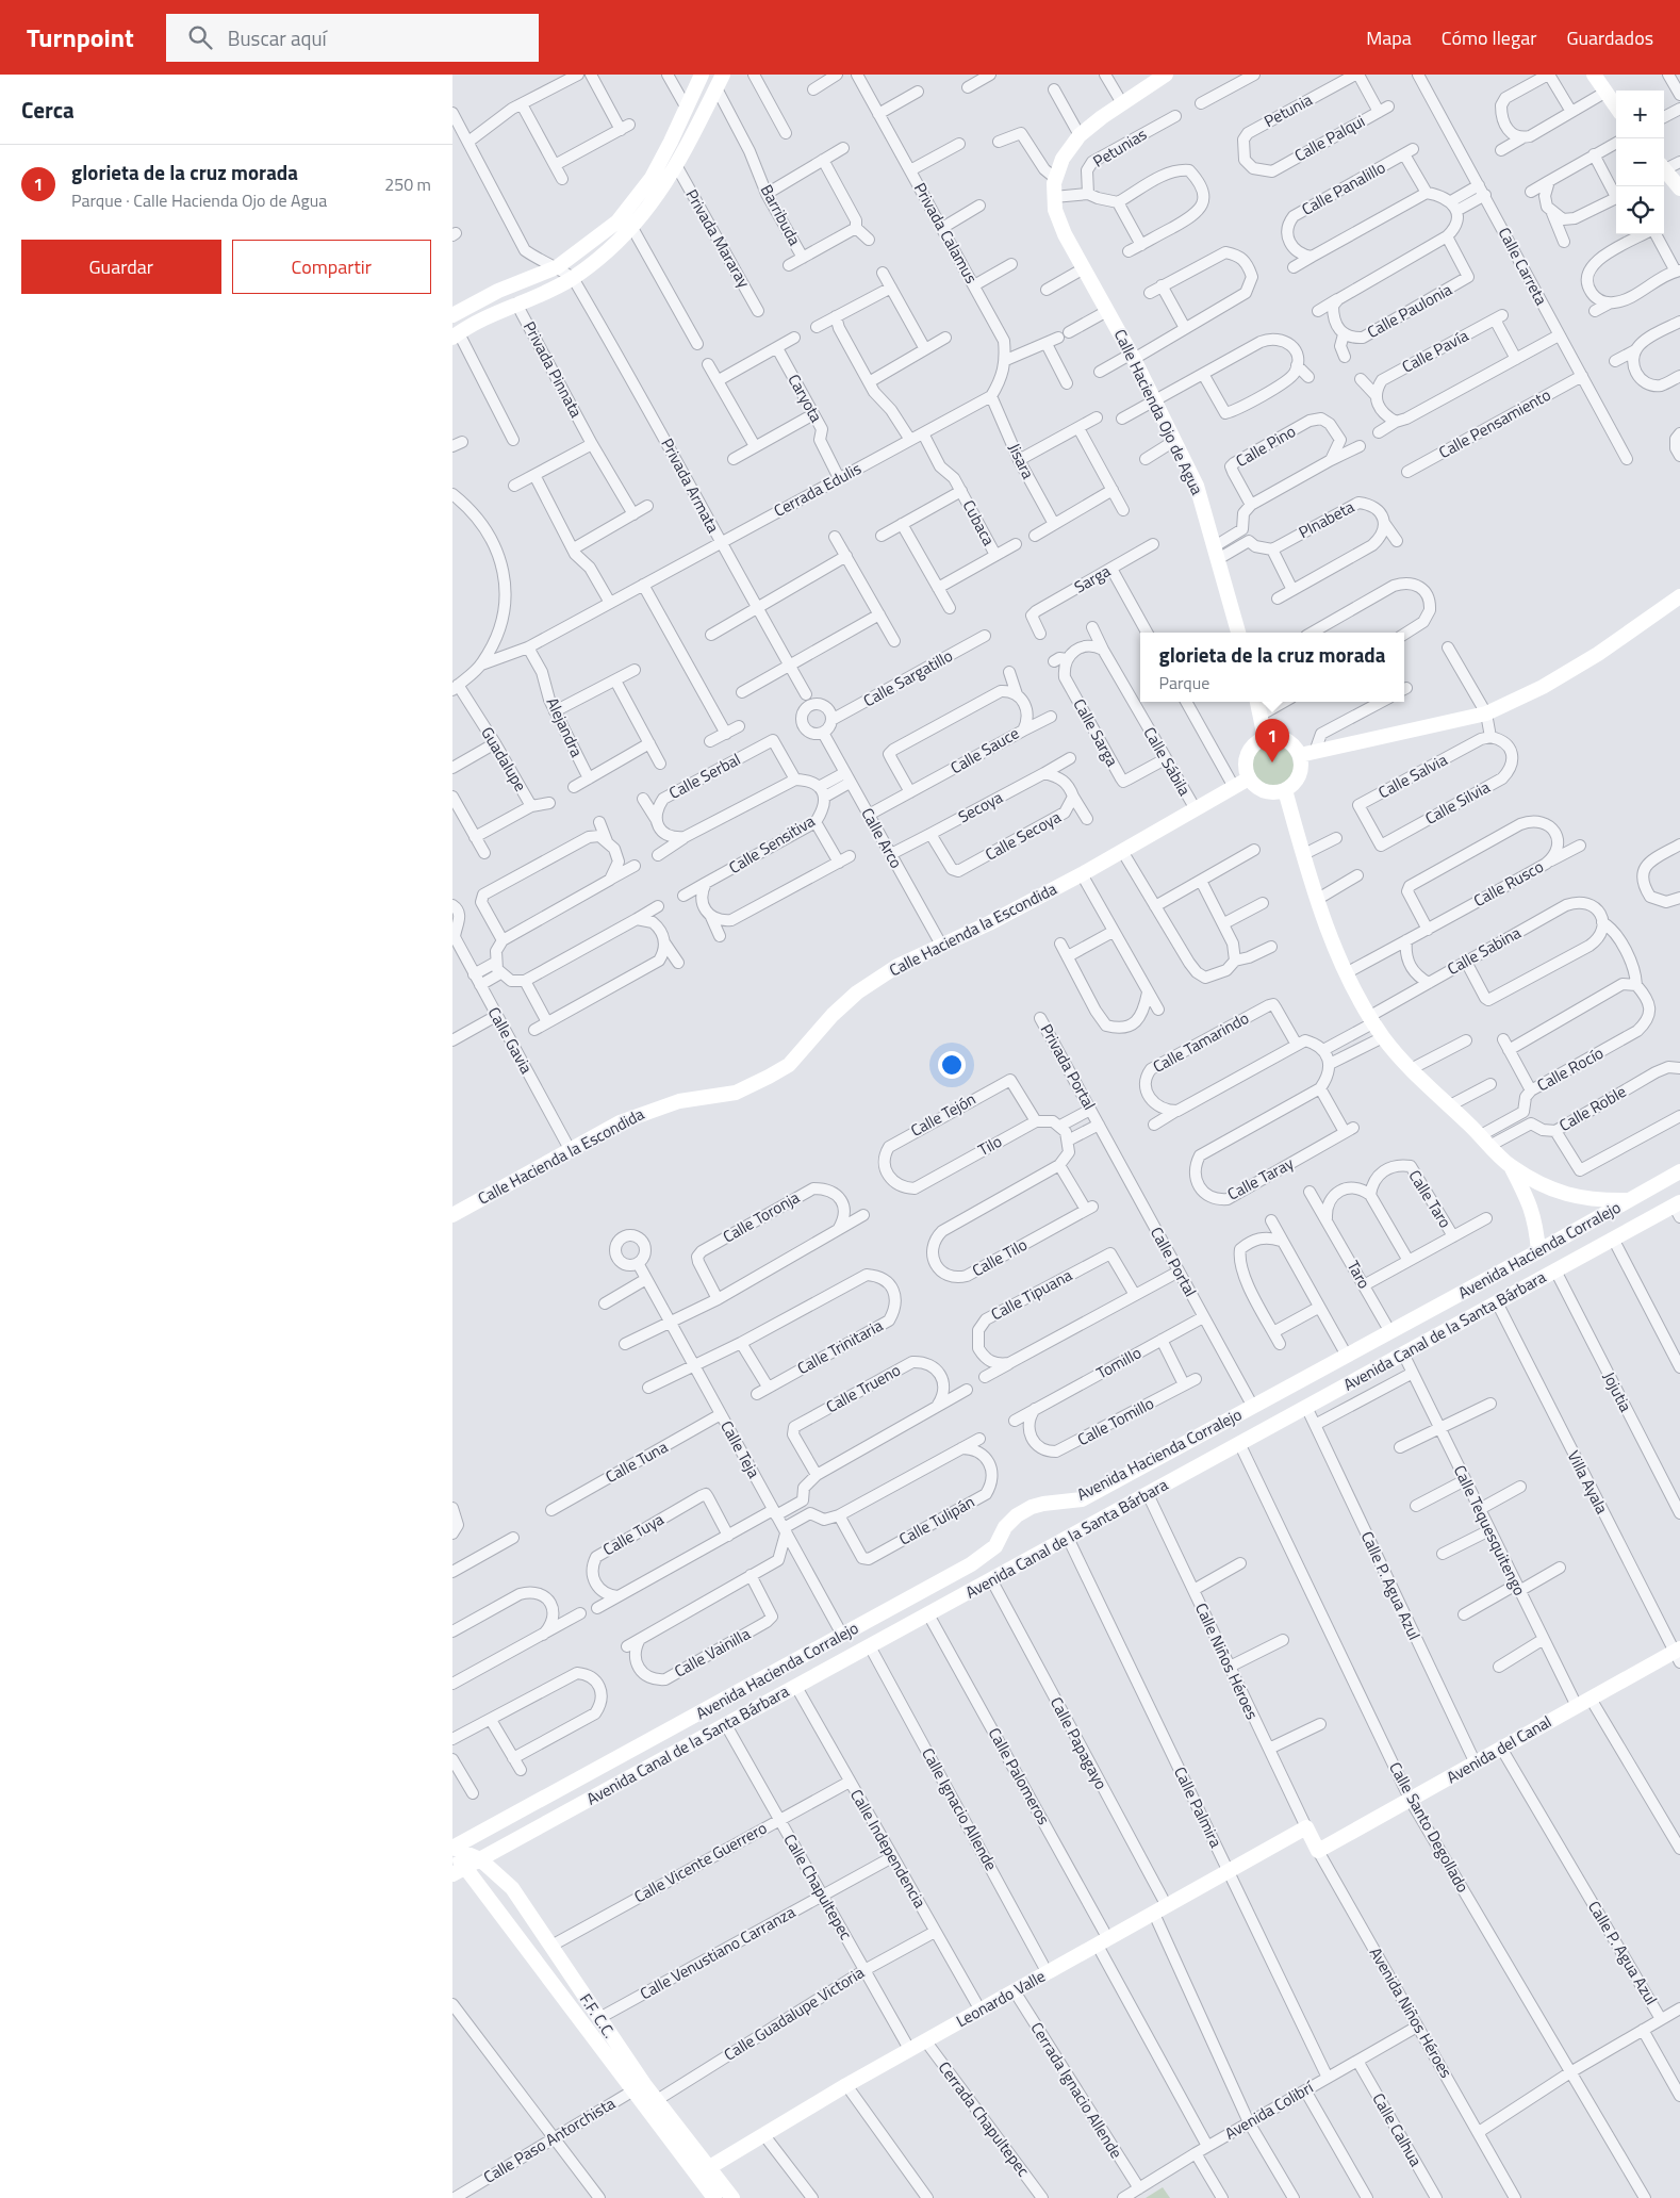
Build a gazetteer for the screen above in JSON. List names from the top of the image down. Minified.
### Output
{"streets":{"main road":["Calle Hacienda Ojo de Agua","Calle Hacienda la Escondida","Avenida Hacienda Corralejo","Avenida Canal de la Santa Bárbara","Avenida del Canal","Leonardo Valle","Avenida Niños Héroes","F.F. C.C."],"street":["Petunia","Calle Palqui","Petunias","Calle Panalillo","Barribuda","Privada Calamus","Privada Mararay","Calle Carreta","Calle Paulonia","Calle Pavía","Privada Pinnata","Caryota","Calle Pensamiento","Calle Pino","Jisara","Privada Armata","Cerrada Edulis","PInabeta","Cubaca","Sarga","Calle Sargatillo","Alejandra","Calle Sarga","Calle Sauce","Guadalupe","Calle Sábila","Calle Serbal","Calle Salvia","Calle Silvia","Secoya","Calle Secoya","Calle Arco","Calle Sensitiva","Calle Rusco","Calle Sabina","Calle Gavia","Calle Tamarindo","Privada Portal","Calle Rocío","Calle Roble","Calle Tejón","Tilo","Calle Taray","Calle Taro","Calle Toronja","Calle Tilo","Calle Portal","Taro","Calle Tipuana","Calle Trinitaria","Tomillo","Calle Trueno","Jojutia","Calle Tomillo","Calle Teja","Calle Tuna","Villa Ayala","Calle Tulipán","Calle Tequesquitengo","Calle Tuya","Calle P. Agua Azul","Calle Vainilla","Calle Niños Héroes","Calle Papagayo","Calle Palomeros","Calle Palmira","Calle Ignacio Allende","Calle Santo Degollado","Calle Independencia","Calle Vicente Guerrero","Calle Chapultepec","Calle Venustiano Carranza","Calle Guadalupe Victoria","Cerrada Ignacio Allende","Avenida Colibrí","Cerrada Chapultepec","Calle Calhua","Calle Paso Antorchista"]},"crossings":[["Petunia","Calle Palqui"],["Privada Calamus","Jisara"],["Privada Calamus","Cerrada Edulis"],["Calle Carreta","Calle Pensamiento"],["Caryota","Cerrada Edulis"],["Jisara","Cerrada Edulis"],["Privada Armata","Cerrada Edulis"],["Cerrada Edulis","Cubaca"],["Cerrada Edulis","Alejandra"],["Calle Sargatillo","Calle Arco"],["Calle Sarga","Calle Sábila"],["Calle Sauce","Calle Arco"],["Calle Sábila","Calle Hacienda la Escondida"],["Calle Salvia","Calle Silvia"],["Secoya","Calle Secoya"],["Secoya","Calle Arco"],["Calle Arco","Calle Hacienda la Escondida"],["Calle Hacienda la Escondida","Calle Gavia"],["Privada Portal","Calle Portal"],["Calle Rocío","Calle Roble"],["Calle Tejón","Tilo"],["Calle Taro","Taro"],["Avenida Hacienda Corralejo","Calle Portal"],["Avenida Hacienda Corralejo","Taro"],["Avenida Hacienda Corralejo","Calle Teja"],["Avenida Hacienda Corralejo","F.F. C.C."],["Calle Portal","Tomillo"],["Avenida Canal de la Santa Bárbara","Jojutia"],["Avenida Canal de la Santa Bárbara","Villa Ayala"],["Avenida Canal de la Santa Bárbara","Calle Tequesquitengo"],["Avenida Canal de la Santa Bárbara","Calle P. Agua Azul"],["Avenida Canal de la Santa Bárbara","Calle Niños Héroes"],["Avenida Canal de la Santa Bárbara","Calle Papagayo"],["Avenida Canal de la Santa Bárbara","Calle Palomeros"],["Avenida Canal de la Santa Bárbara","Calle Palmira"],["Avenida Canal de la Santa Bárbara","Calle Ignacio Allende"],["Avenida Canal de la Santa Bárbara","Calle Santo Degollado"],["Avenida Canal de la Santa Bárbara","Calle Independencia"],["Avenida Canal de la Santa Bárbara","Calle Chapultepec"],["Avenida Canal de la Santa Bárbara","F.F. C.C."],["Calle Trinitaria","Calle Teja"],["Tomillo","Calle Tomillo"],["Calle Teja","Calle Tuna"],["Villa Ayala","Avenida del Canal"],["Calle Tequesquitengo","Avenida del Canal"],["Calle P. Agua Azul","Avenida del Canal"],["Calle Niños Héroes","Leonardo Valle"],["Calle Niños Héroes","Avenida Niños Héroes"],["Calle Papagayo","Leonardo Valle"],["Calle Papagayo","Avenida Colibrí"],["Avenida del Canal","Calle Santo Degollado"],["Avenida del Canal","Avenida Niños Héroes"],["Calle Palomeros","Leonardo Valle"],["Calle Palomeros","Avenida Colibrí"],["Calle Palmira","Leonardo Valle"],["Calle Palmira","Avenida Colibrí"],["Calle Ignacio Allende","Leonardo Valle"],["Calle Independencia","Calle Vicente Guerrero"],["Calle Independencia","Calle Venustiano Carranza"],["Calle Independencia","Leonardo Valle"],["Calle Independencia","Calle Guadalupe Victoria"],["Calle Vicente Guerrero","Calle Chapultepec"],["Calle Vicente Guerrero","F.F. C.C."],["Calle Chapultepec","Calle Venustiano Carranza"],["Calle Chapultepec","Leonardo Valle"],["Calle Chapultepec","Calle Guadalupe Victoria"],["Calle Venustiano Carranza","F.F. C.C."],["Leonardo Valle","Avenida Niños Héroes"],["Leonardo Valle","F.F. C.C."],["Leonardo Valle","Cerrada Ignacio Allende"],["Leonardo Valle","Cerrada Chapultepec"],["Avenida Niños Héroes","Avenida Colibrí"],["Calle Guadalupe Victoria","F.F. C.C."],["F.F. C.C.","Calle Paso Antorchista"],["Cerrada Ignacio Allende","Avenida Colibrí"],["Avenida Colibrí","Calle Calhua"]],"page":{"header":"Turnpoint","search":"Buscar aquí","nav":["Mapa","Cómo llegar","Guardados"],"heading":"Cerca","map_buttons":["+","−"],"list":[{"mark":"1","name":"glorieta de la cruz morada","note":"Parque · Calle Hacienda Ojo de Agua","value":"250 m"}],"buttons":["Guardar","Compartir"],"popup":["glorieta de la cruz morada","Parque"],"pins":"1"}}
